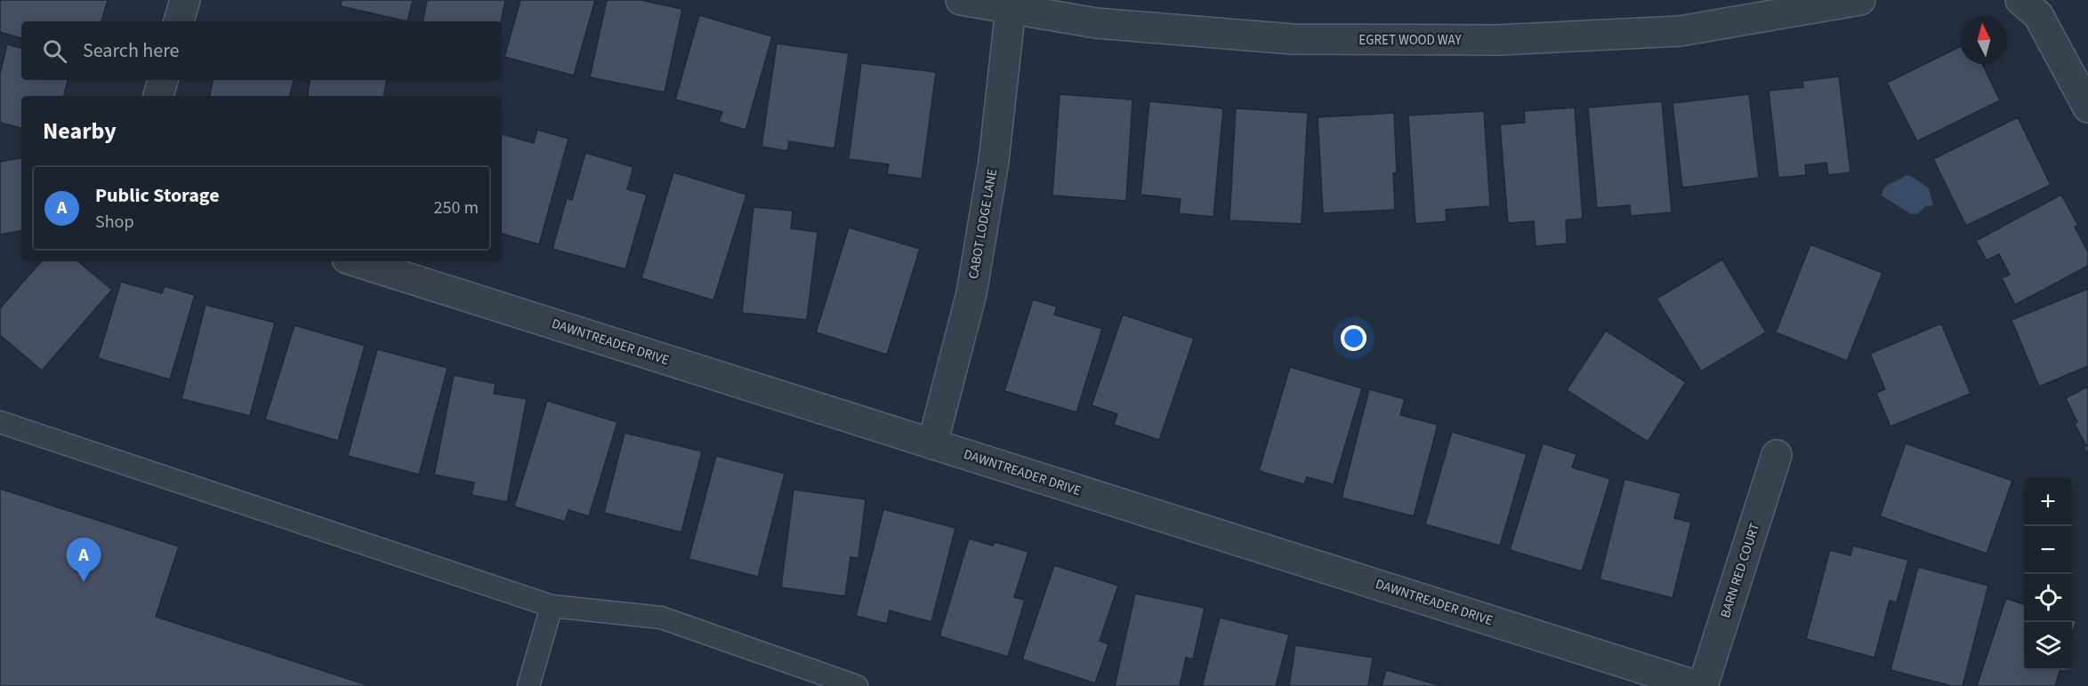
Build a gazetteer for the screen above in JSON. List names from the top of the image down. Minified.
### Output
{"streets":{"street":["EGRET WOOD WAY","CABOT LODGE LANE","DAWNTREADER DRIVE","BARN RED COURT"]},"crossings":[["EGRET WOOD WAY","CABOT LODGE LANE"],["CABOT LODGE LANE","DAWNTREADER DRIVE"]],"north":"top","page":{"search":"Search here","heading":"Nearby","list":[{"mark":"A","name":"Public Storage","note":"Shop","value":"250 m"}],"map_buttons":["+","−"],"pins":"A"}}
